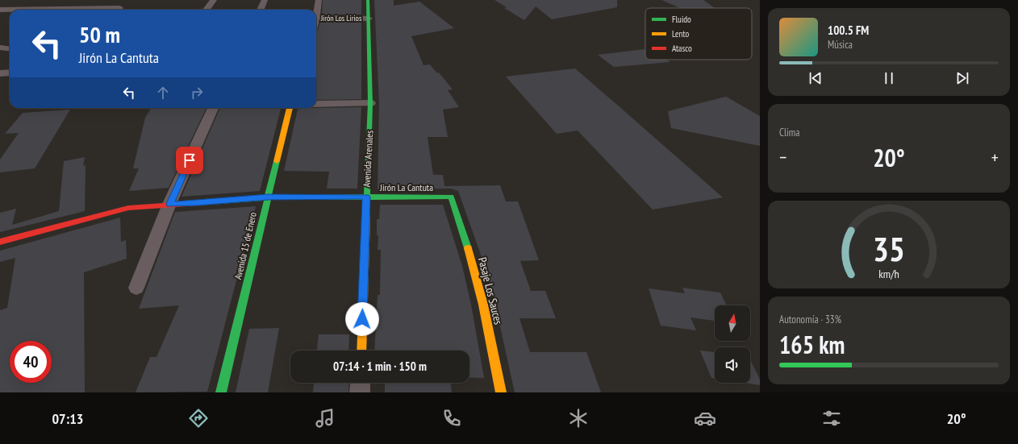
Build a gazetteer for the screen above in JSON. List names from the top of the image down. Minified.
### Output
{"streets":{"street":["Jirón Los Lirios","Avenida Arenales","Jirón La Cantuta","Avenida 15 de Enero","Pasaje Los Sauces"]},"crossings":[["Jirón Los Lirios","Avenida Arenales"],["Avenida Arenales","Jirón La Cantuta"],["Jirón La Cantuta","Avenida 15 de Enero"],["Jirón La Cantuta","Pasaje Los Sauces"]],"legend":["Fluido","Lento","Atasco"],"north":"top","page":{"turn":["50 m","Jirón La Cantuta"],"song":["100.5 FM","Música"],"tile":["Clima",["Autonomía · 33%","165 km"]],"heat":["−","20°","+"],"limit":"40","trip":"07:14 · 1 min · 150 m","tabs":["07:13","20°"],"gauge":["35","km/h"]}}
